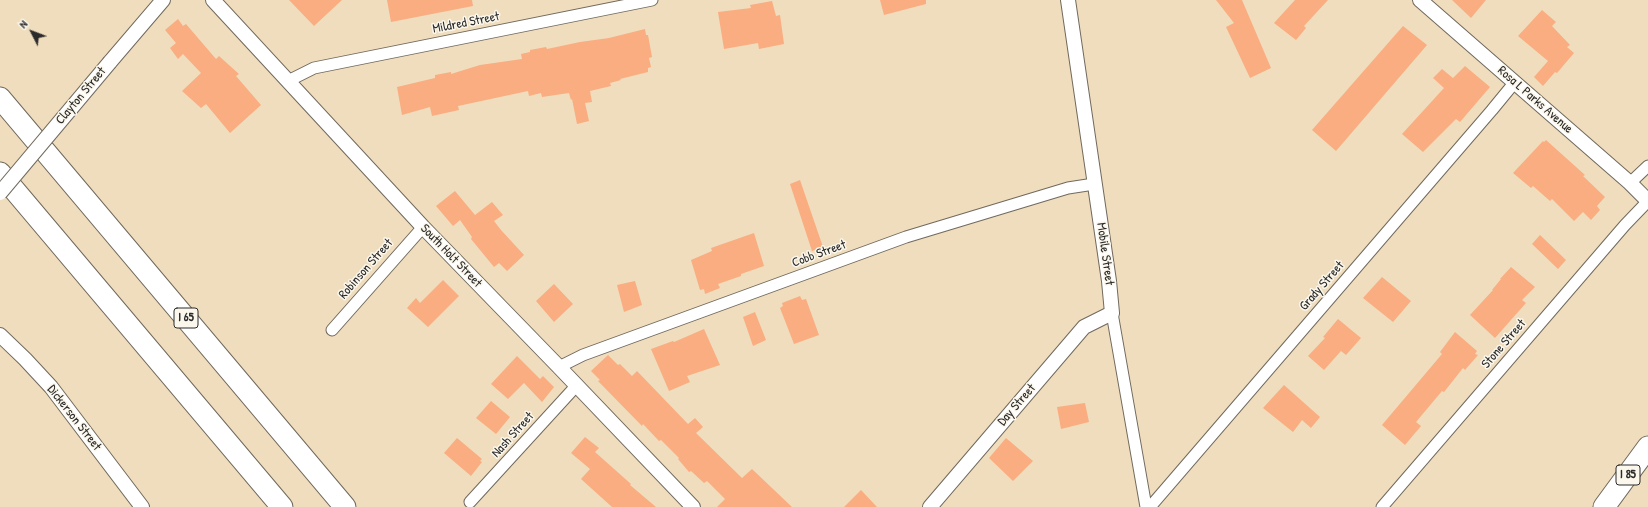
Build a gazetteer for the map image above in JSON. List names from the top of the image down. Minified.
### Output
{"streets":{"highway":["I 65","I 85"],"street":["Mildred Street","Clayton Street","Rosa L Parks Avenue","Cobb Street","Mobile Street","South Holt Street","Robinson Street","Grady Street","Stone Street","Day Street","Dickerson Street","Nash Street"]},"crossings":[["Mildred Street","South Holt Street"],["Rosa L Parks Avenue","Grady Street"],["Rosa L Parks Avenue","Stone Street"],["Cobb Street","Mobile Street"],["Cobb Street","South Holt Street"],["Mobile Street","Day Street"],["South Holt Street","Robinson Street"],["South Holt Street","Nash Street"]],"north":"top left"}
